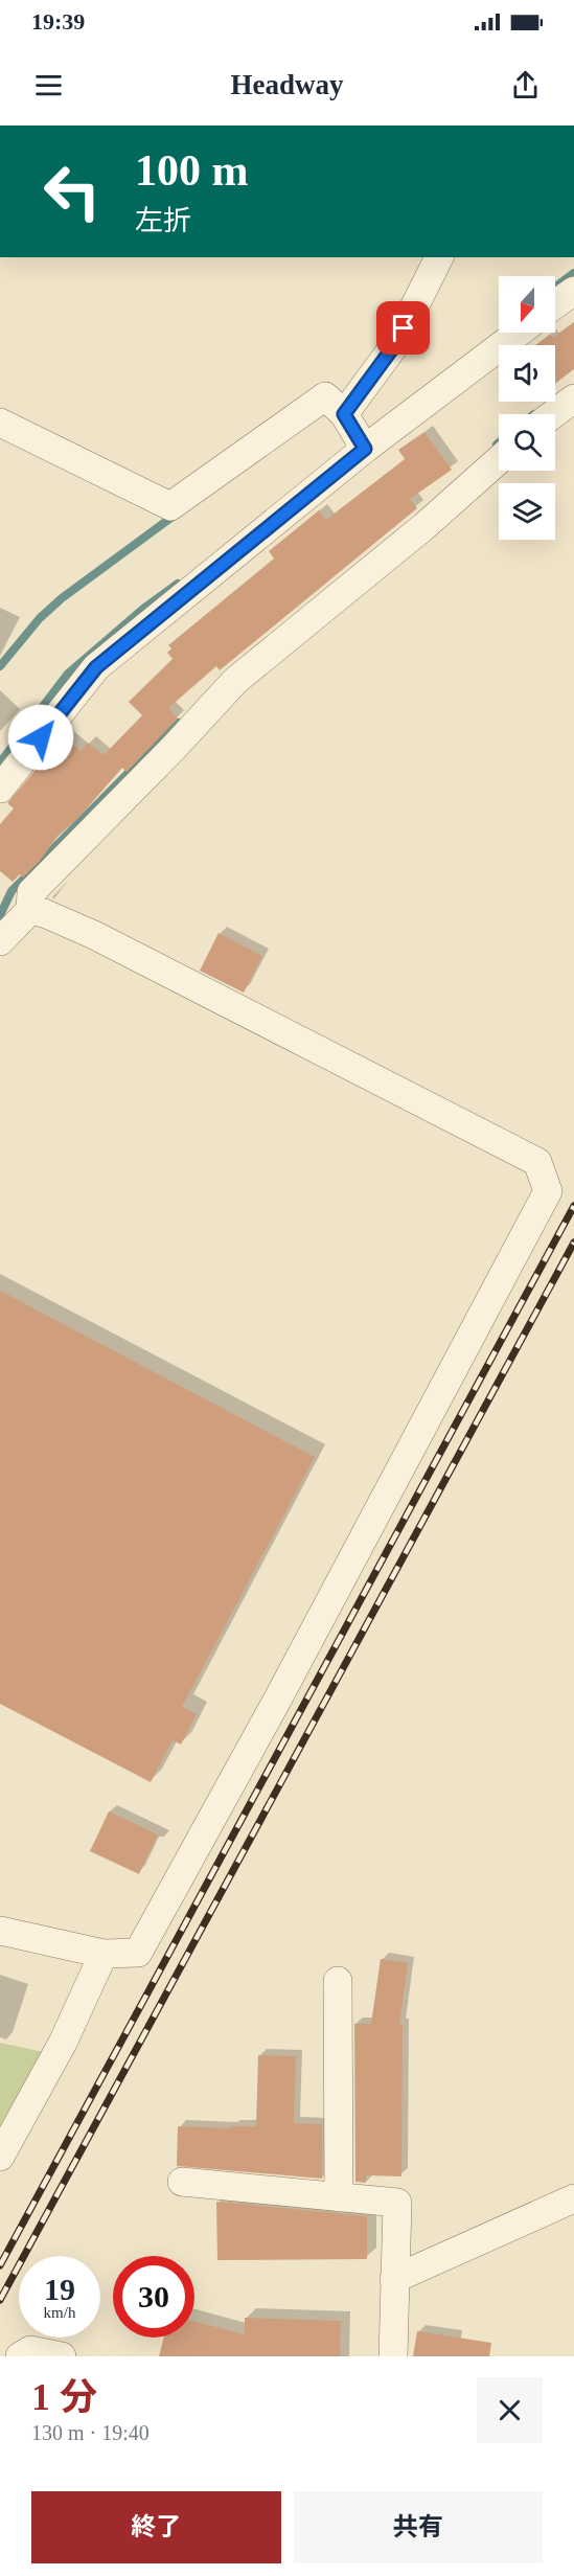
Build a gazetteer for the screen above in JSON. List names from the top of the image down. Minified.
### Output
{"north":"bottom","page":{"status":"19:39","header":"Headway","turn":["100 m","左折"],"speed":"19 km/h","limit":"30","heading":["1 分","130 m · 19:40"],"buttons":["終了","共有"]}}
